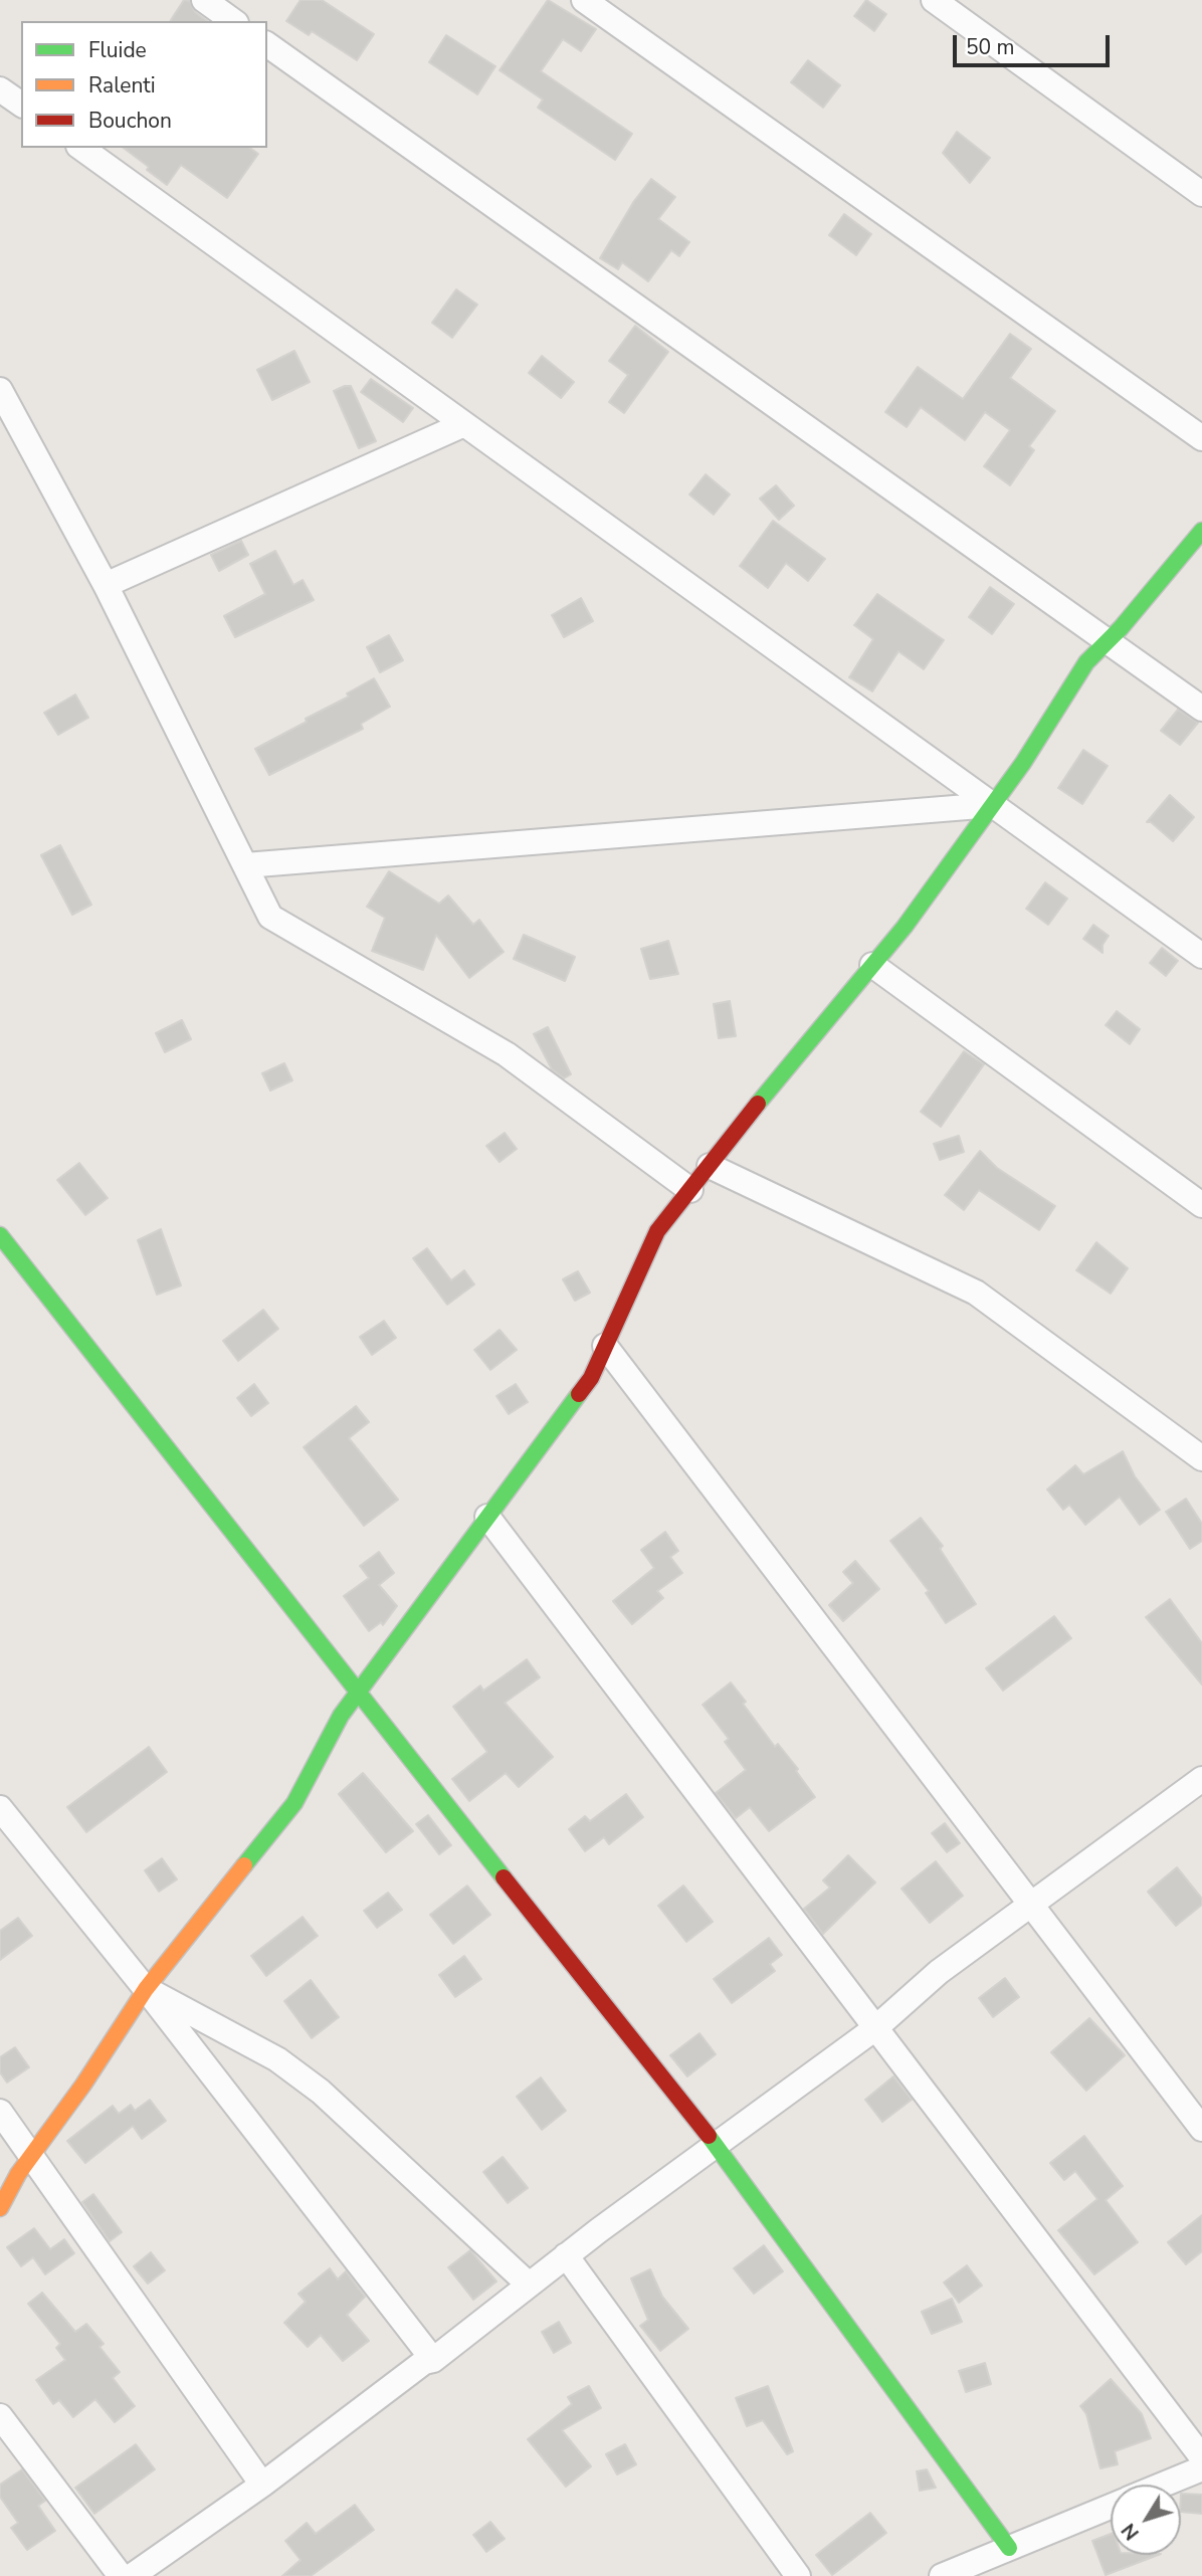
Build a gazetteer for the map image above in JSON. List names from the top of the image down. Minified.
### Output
{"legend":["Fluide","Ralenti","Bouchon"],"scale_bar":"50 m","north":"bottom left"}
